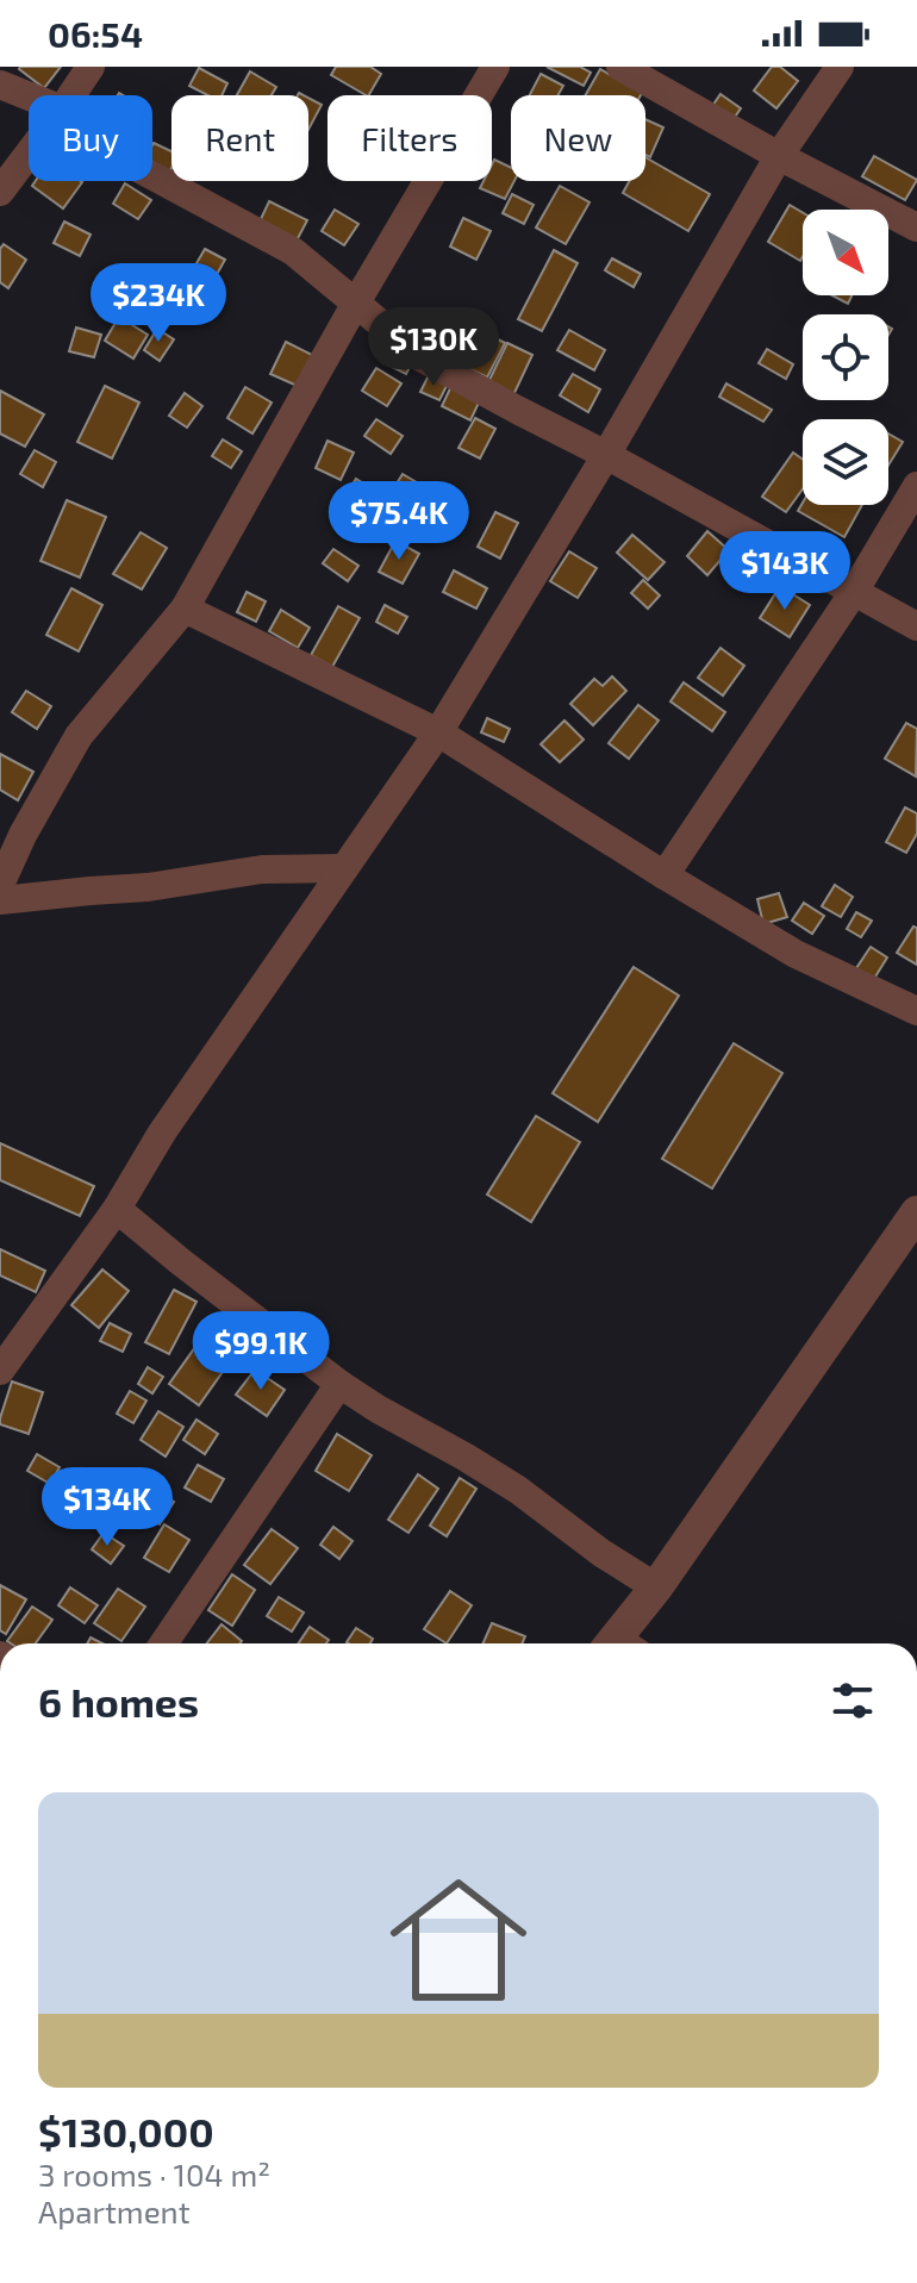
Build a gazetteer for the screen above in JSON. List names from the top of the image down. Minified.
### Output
{"north":"bottom right","page":{"status":"06:54","chip":["Buy","Rent","Filters","New"],"price":["$234K","$130K","$75.4K","$143K","$99.1K","$134K"],"heading":"6 homes","list":[{"name":"$130,000","note":"3 rooms · 104 m² · Apartment"}]}}
